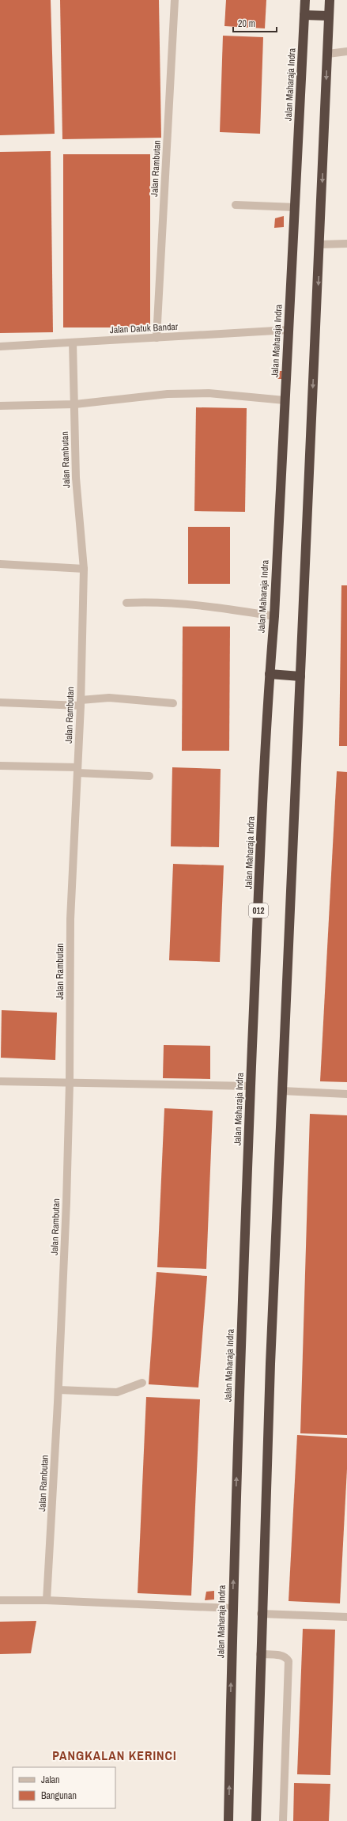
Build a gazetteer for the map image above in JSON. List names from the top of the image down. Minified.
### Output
{"streets":{"highway":["Jalan Maharaja Indra","012"],"street":["Jalan Rambutan","Jalan Datuk Bandar"]},"crossings":[["Jalan Maharaja Indra","Jalan Datuk Bandar"],["Jalan Rambutan","Jalan Datuk Bandar"]],"districts":["PANGKALAN KERINCI"],"legend":["Jalan","Bangunan"],"scale_bar":"20 m"}
